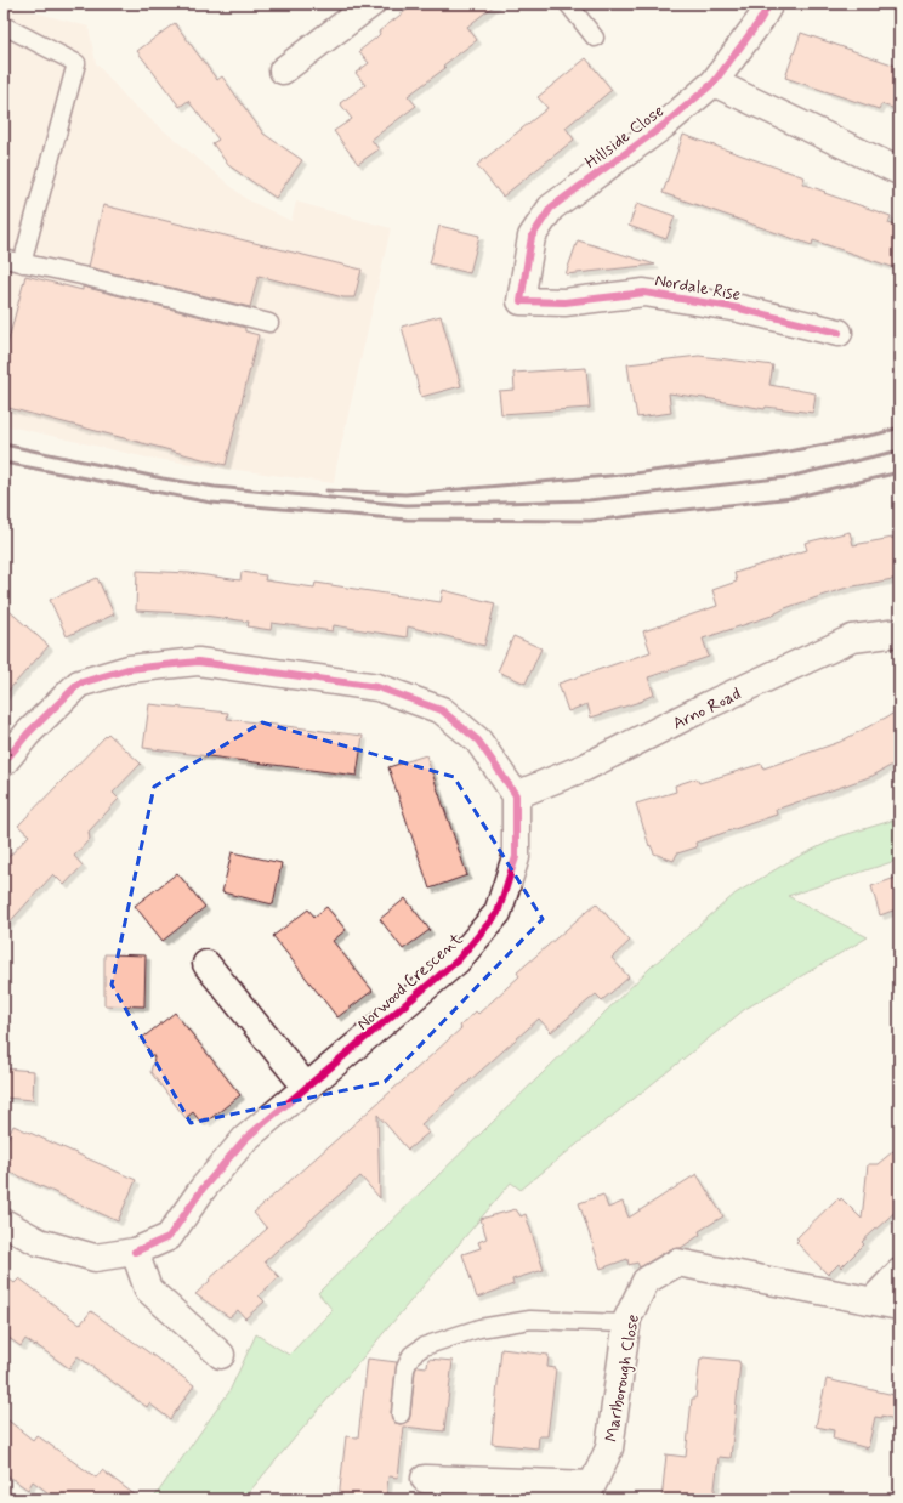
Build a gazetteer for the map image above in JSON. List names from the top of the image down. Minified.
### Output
{"streets":{"street":["Hillside Close","Nordale Rise","Arno Road","Norwood Crescent","Marlborough Close"]},"crossings":[["Hillside Close","Nordale Rise"],["Arno Road","Norwood Crescent"]]}
